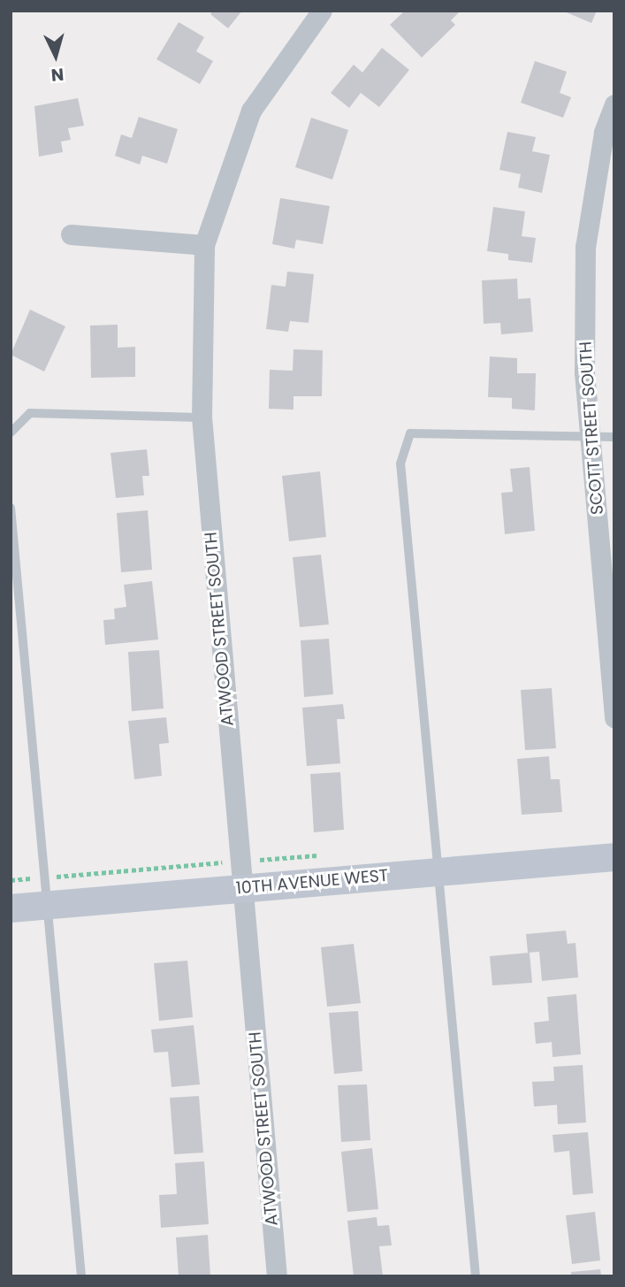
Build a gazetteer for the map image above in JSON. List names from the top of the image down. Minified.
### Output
{"streets":{"main road":["10TH AVENUE WEST"],"street":["SCOTT STREET SOUTH","ATWOOD STREET SOUTH"]},"crossings":[["ATWOOD STREET SOUTH","10TH AVENUE WEST"]],"north":"bottom"}
